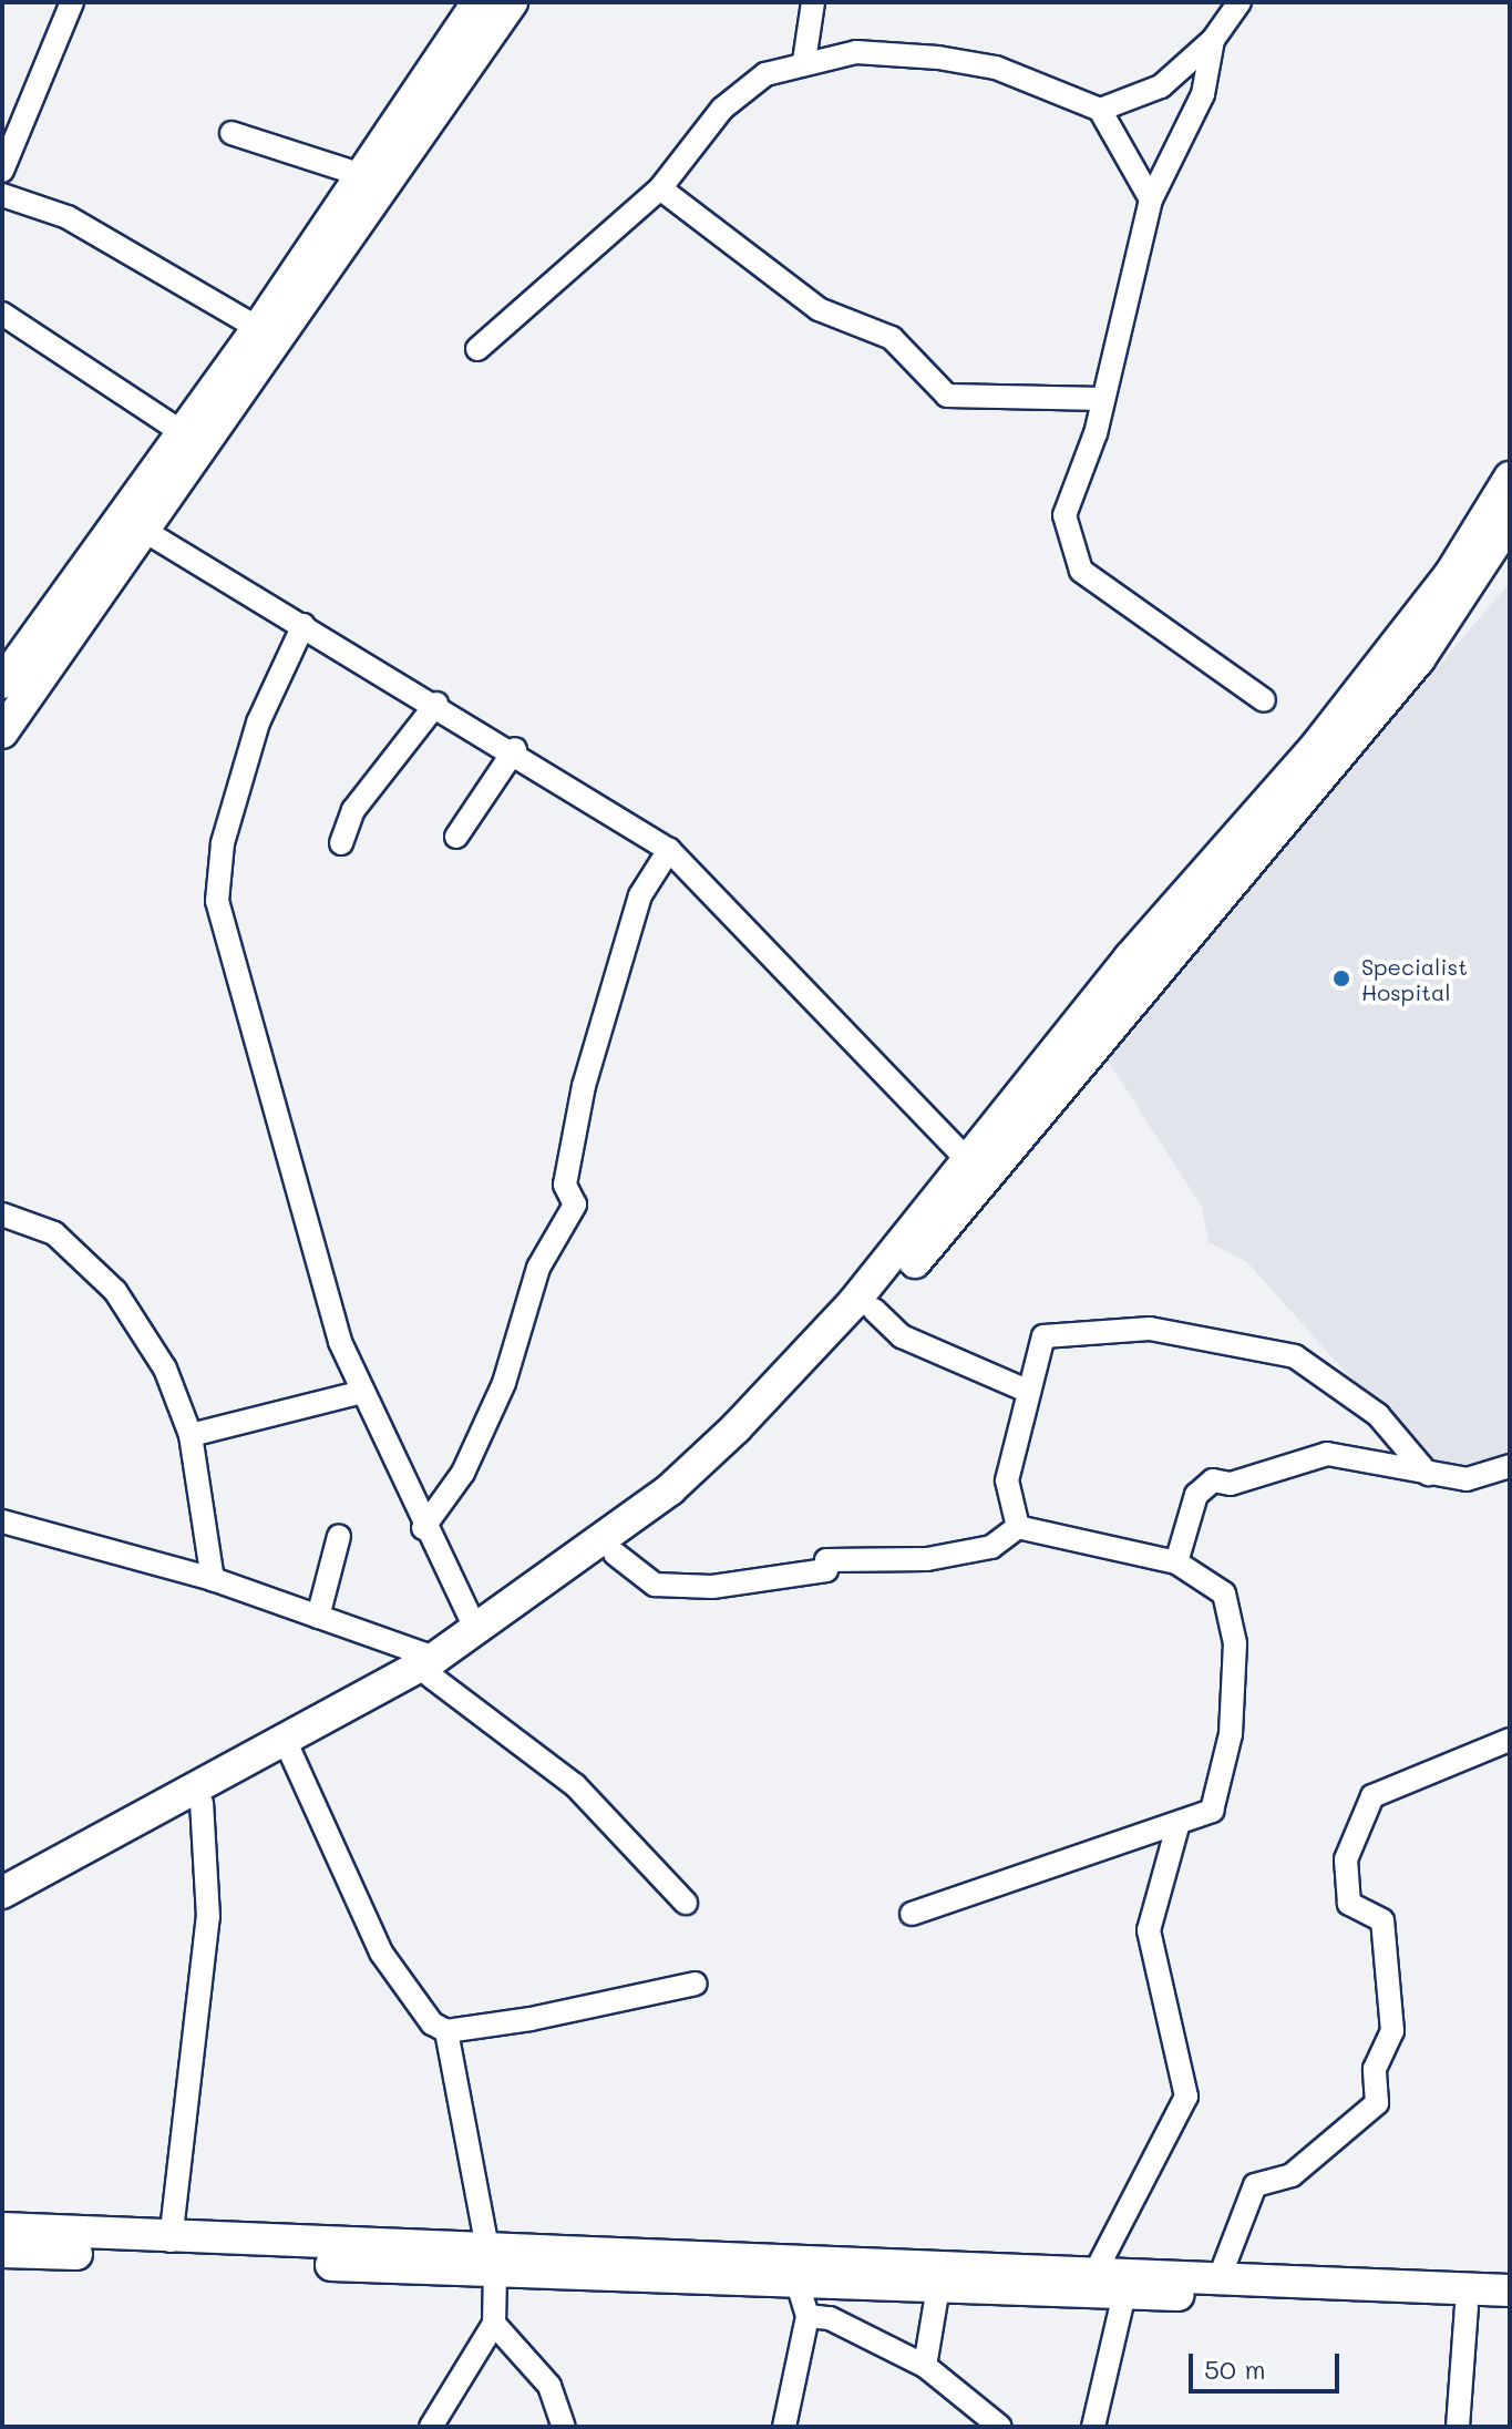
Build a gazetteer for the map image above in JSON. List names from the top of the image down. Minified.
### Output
{"places":["Specialist Hospital"],"scale_bar":"50 m"}
